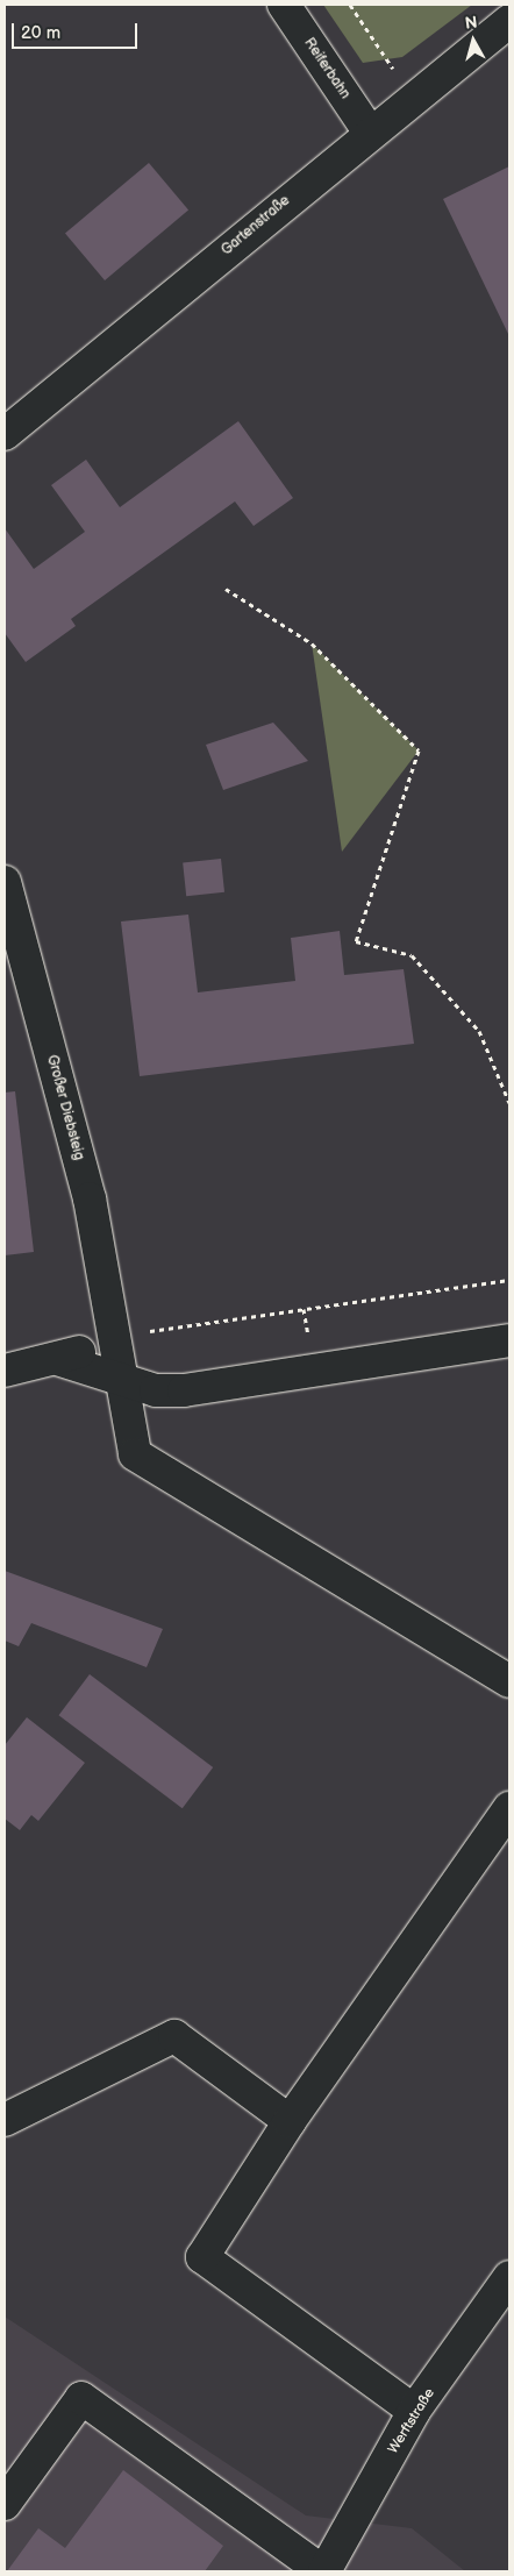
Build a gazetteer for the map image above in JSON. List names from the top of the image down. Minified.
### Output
{"streets":{"street":["Reiferbahn","Gartenstraße","Großer Diebsteig","Werftstraße"]},"crossings":[["Reiferbahn","Gartenstraße"]],"scale_bar":"20 m","north":"top"}
